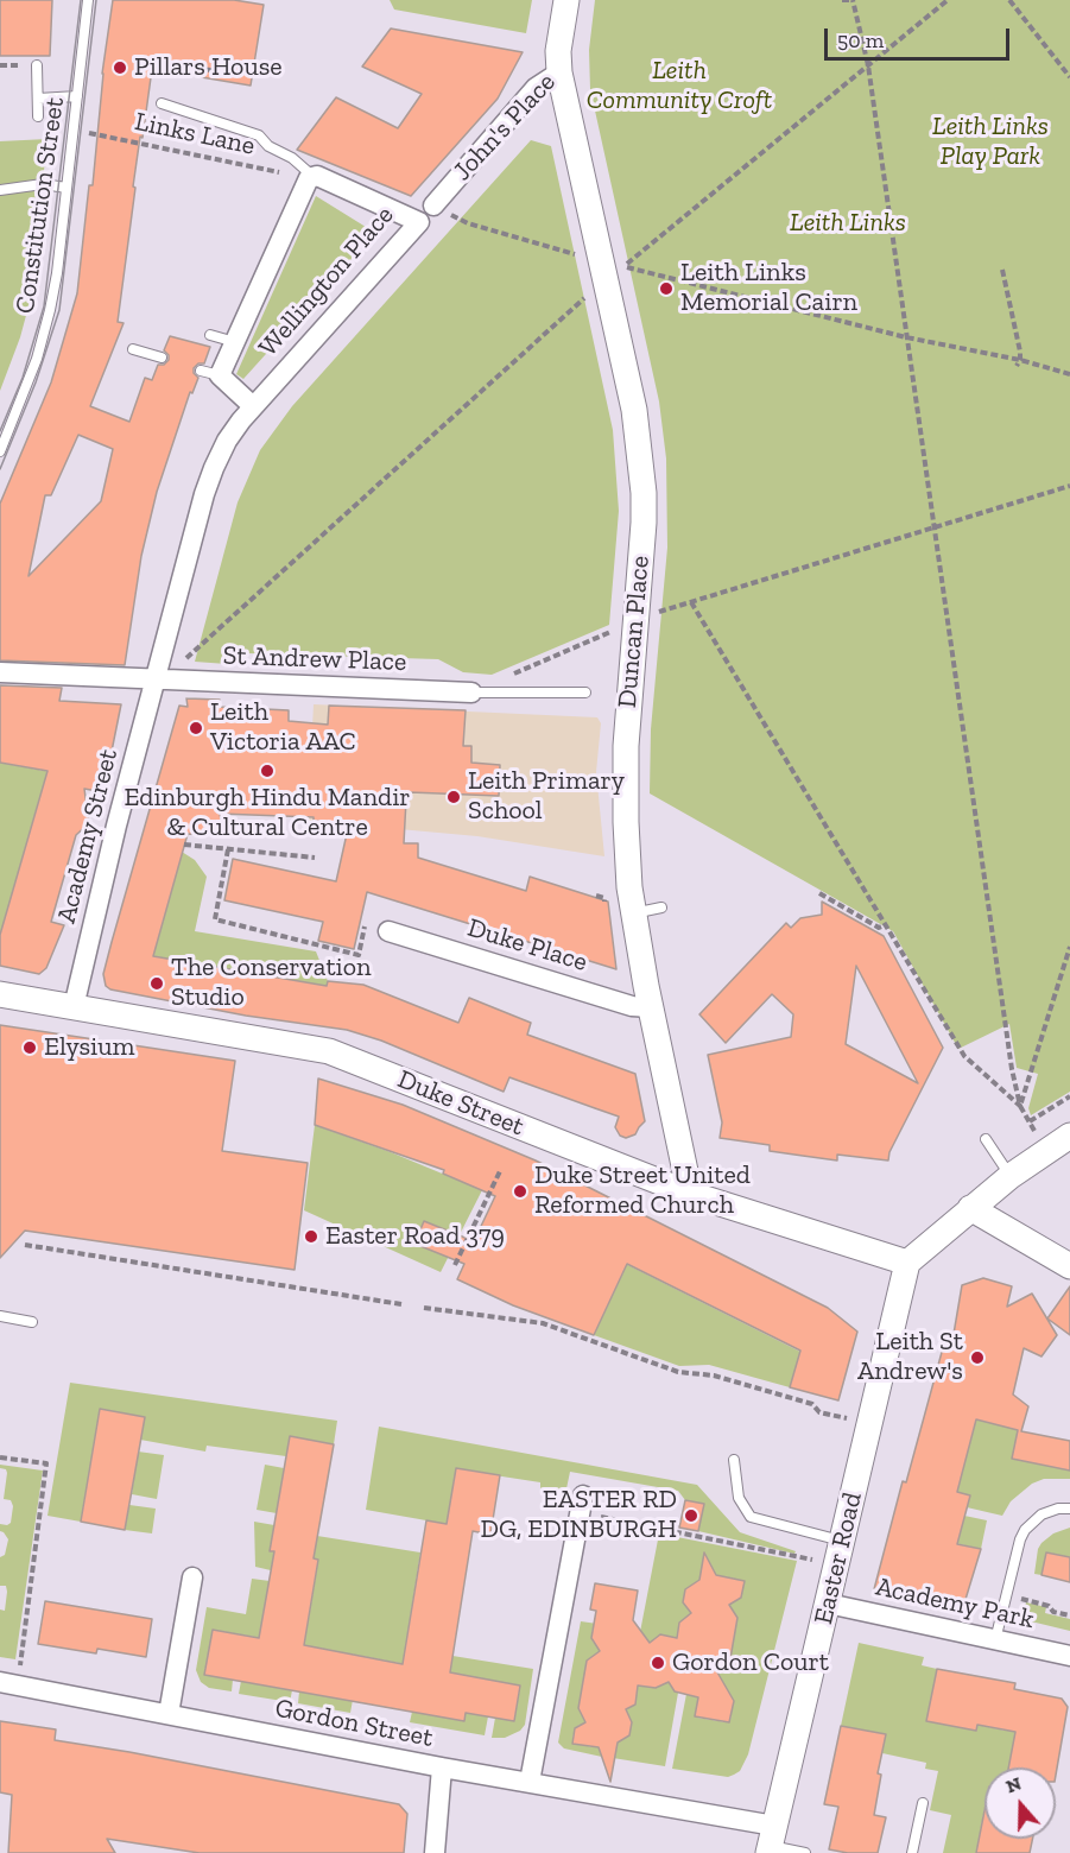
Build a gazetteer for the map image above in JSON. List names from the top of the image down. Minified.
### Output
{"streets":{"street":["John's Place","Wellington Place","Duncan Place","St Andrew Place","Academy Street","Duke Place","Duke Street","Easter Road","Academy Park","Gordon Street"],"lane":["Constitution Street"],"path":["Links Lane"]},"crossings":[["John's Place","Duncan Place"],["Links Lane","Constitution Street"],["Links Lane","Wellington Place"],["Wellington Place","St Andrew Place"],["Wellington Place","Academy Street"],["Duncan Place","Duke Place"],["Duncan Place","Duke Street"],["St Andrew Place","Academy Street"],["Academy Street","Duke Street"],["Duke Street","Easter Road"],["Easter Road","Academy Park"],["Easter Road","Gordon Street"]],"parks":["Leith Community Croft","Leith Links Play Park","Leith Links"],"places":["Pillars House","Leith Links Memorial Cairn","Leith Victoria AAC","Edinburgh Hindu Mandir & Cultural Centre","Leith Primary School","The Conservation Studio","Elysium","Duke Street United Reformed Church","Easter Road 379","Leith St Andrew's","EASTER RD DG, EDINBURGH","Gordon Court"],"scale_bar":"50 m","north":"top"}
